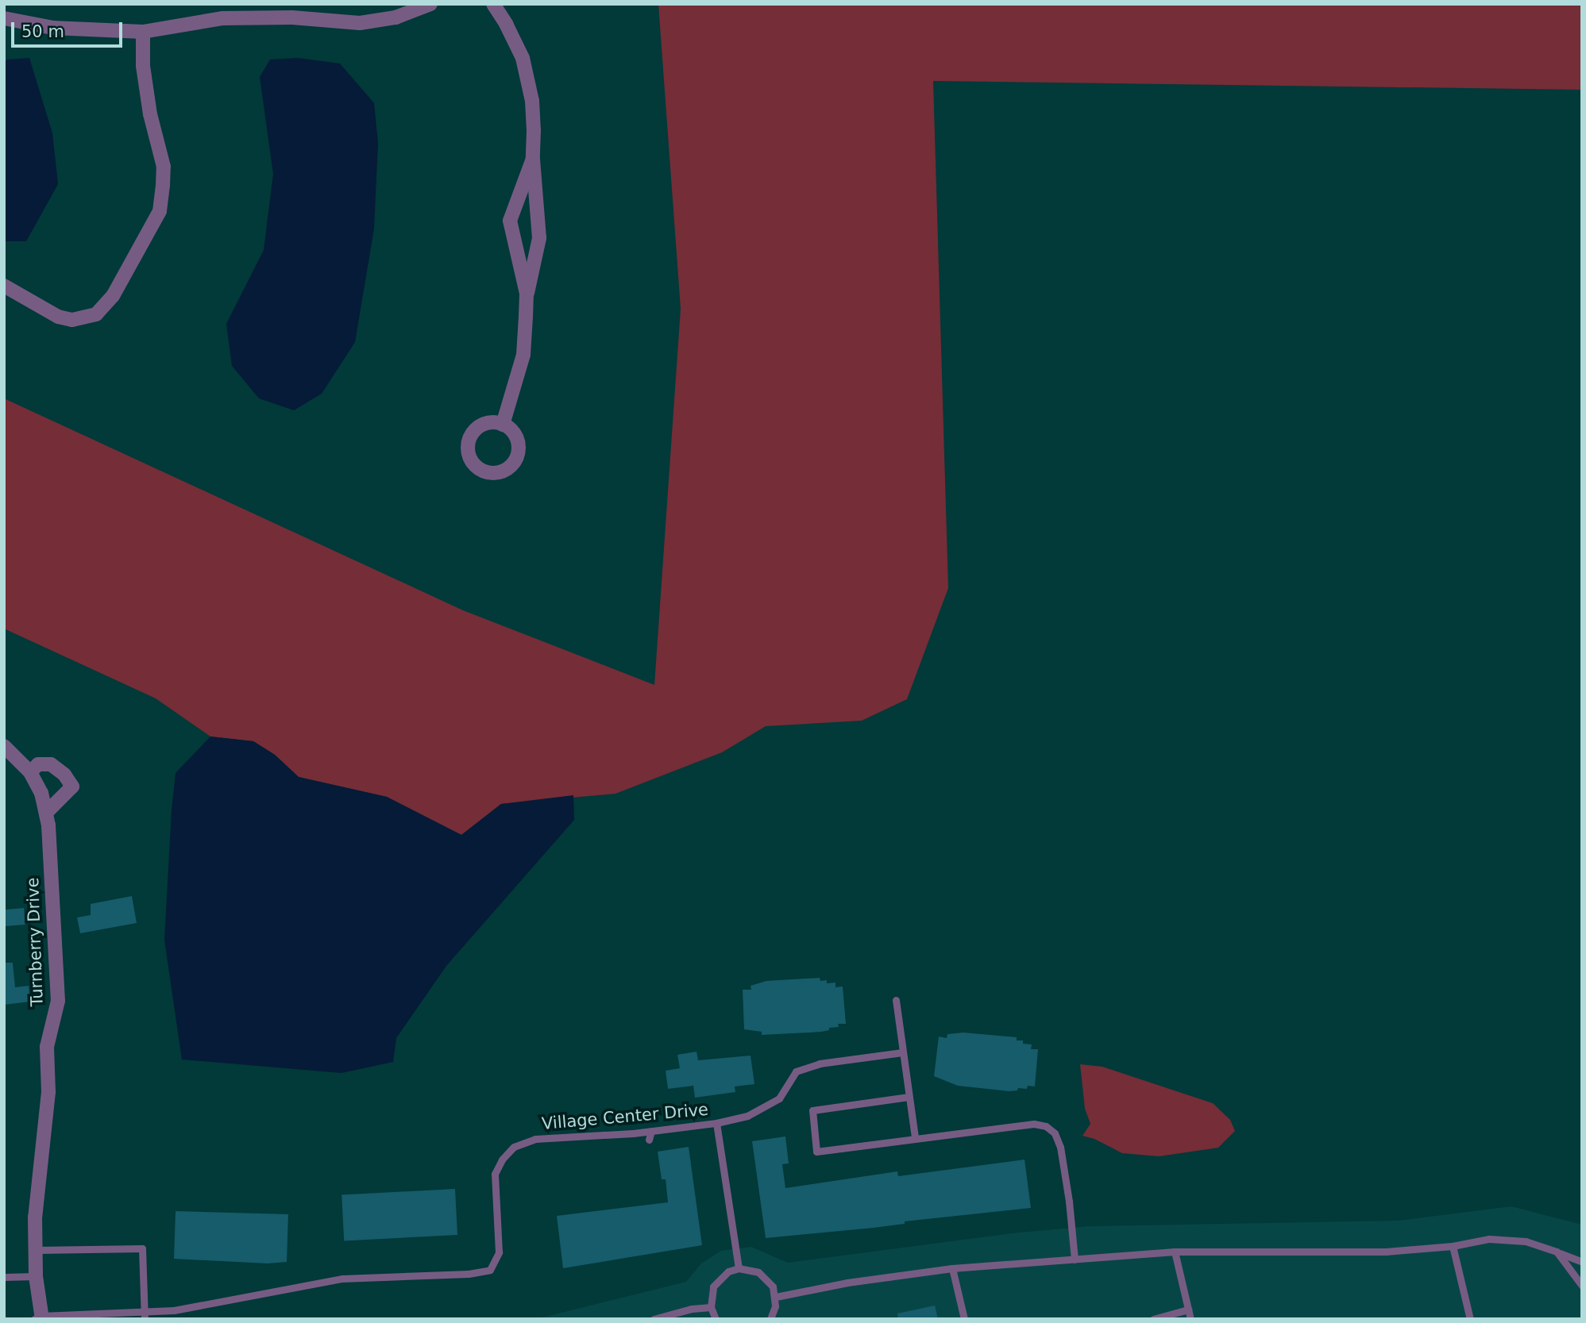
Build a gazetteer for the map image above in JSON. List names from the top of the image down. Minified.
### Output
{"streets":{"street":["Turnberry Drive"],"lane":["Village Center Drive"]},"crossings":[["Turnberry Drive","Village Center Drive"]],"scale_bar":"50 m"}
